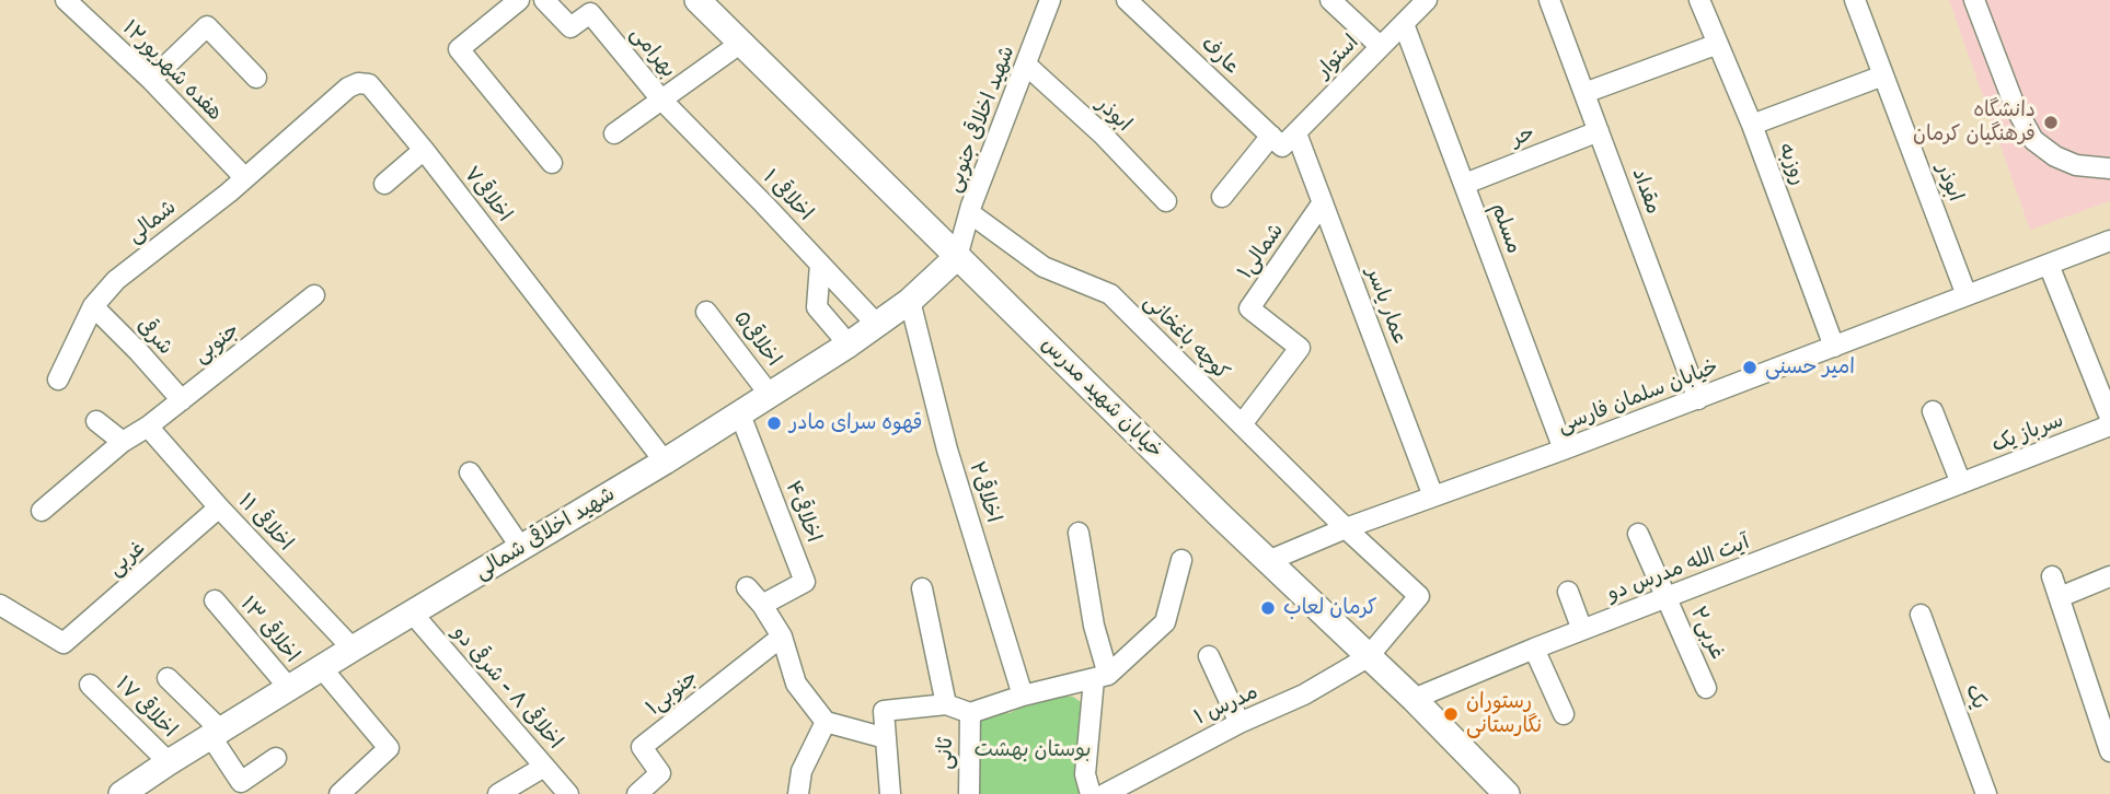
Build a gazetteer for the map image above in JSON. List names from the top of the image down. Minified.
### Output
{"streets":{"main road":["خیابان شهید مدرس","شهید اخلاقی شمالی"],"street":["بهرامی","عارف","استوار","هفده شهریور۱۲","ابوذر","شهید اخلاقی جنوبی","حر","روزبه","مقداد","اخلاقی۷","اخلاقی ۱","شمالی","مسلم","شمالی۱","عمار یاسر","شرقی","کوچه باغخانی","اخلاقی۵","جنوبی","خیابان سلمان فارسی","سرباز یک","اخلاقی۲","اخلاقی۴","اخلاقی ۱۱","غربی","آیت الله مدرس دو","اخلاقی ۱۳","غربی۲","اخلاقی ۸ - شرقی دو","جنوبی۱","یک","مدرس ۱","اخلاقی ۱۷","ثانی"]},"crossings":[["بهرامی","اخلاقی ۱"],["عارف","استوار"],["عارف","عمار یاسر"],["استوار","مسلم"],["استوار","عمار یاسر"],["هفده شهریور۱۲","اخلاقی۷"],["هفده شهریور۱۲","شمالی"],["ابوذر","شهید اخلاقی جنوبی"],["ابوذر","خیابان سلمان فارسی"],["شهید اخلاقی جنوبی","کوچه باغخانی"],["شهید اخلاقی جنوبی","خیابان شهید مدرس"],["شهید اخلاقی جنوبی","شهید اخلاقی شمالی"],["حر","مقداد"],["حر","مسلم"],["روزبه","خیابان سلمان فارسی"],["مقداد","خیابان سلمان فارسی"],["اخلاقی۷","شمالی"],["اخلاقی۷","شهید اخلاقی شمالی"],["اخلاقی ۱","شهید اخلاقی شمالی"],["شمالی","شرقی"],["مسلم","خیابان سلمان فارسی"],["شمالی۱","عمار یاسر"],["شمالی۱","کوچه باغخانی"],["عمار یاسر","خیابان سلمان فارسی"],["شرقی","جنوبی"],["کوچه باغخانی","خیابان سلمان فارسی"],["کوچه باغخانی","خیابان شهید مدرس"],["کوچه باغخانی","مدرس ۱"],["اخلاقی۵","شهید اخلاقی شمالی"],["جنوبی","اخلاقی ۱۱"],["خیابان سلمان فارسی","خیابان شهید مدرس"],["خیابان شهید مدرس","شهید اخلاقی شمالی"],["خیابان شهید مدرس","آیت الله مدرس دو"],["خیابان شهید مدرس","مدرس ۱"],["سرباز یک","آیت الله مدرس دو"],["اخلاقی۲","شهید اخلاقی شمالی"],["اخلاقی۴","شهید اخلاقی شمالی"],["اخلاقی ۱۱","شهید اخلاقی شمالی"],["اخلاقی ۱۱","غربی"],["شهید اخلاقی شمالی","اخلاقی ۱۳"],["شهید اخلاقی شمالی","اخلاقی ۸ - شرقی دو"],["شهید اخلاقی شمالی","اخلاقی ۱۷"],["آیت الله مدرس دو","غربی۲"]],"parks":["بوستان بهشت"],"places":["دانشگاه فرهنگیان کرمان","امیر حسنی","قهوه سرای مادر","کرمان لعاب","رستوران نگارستانی"]}
